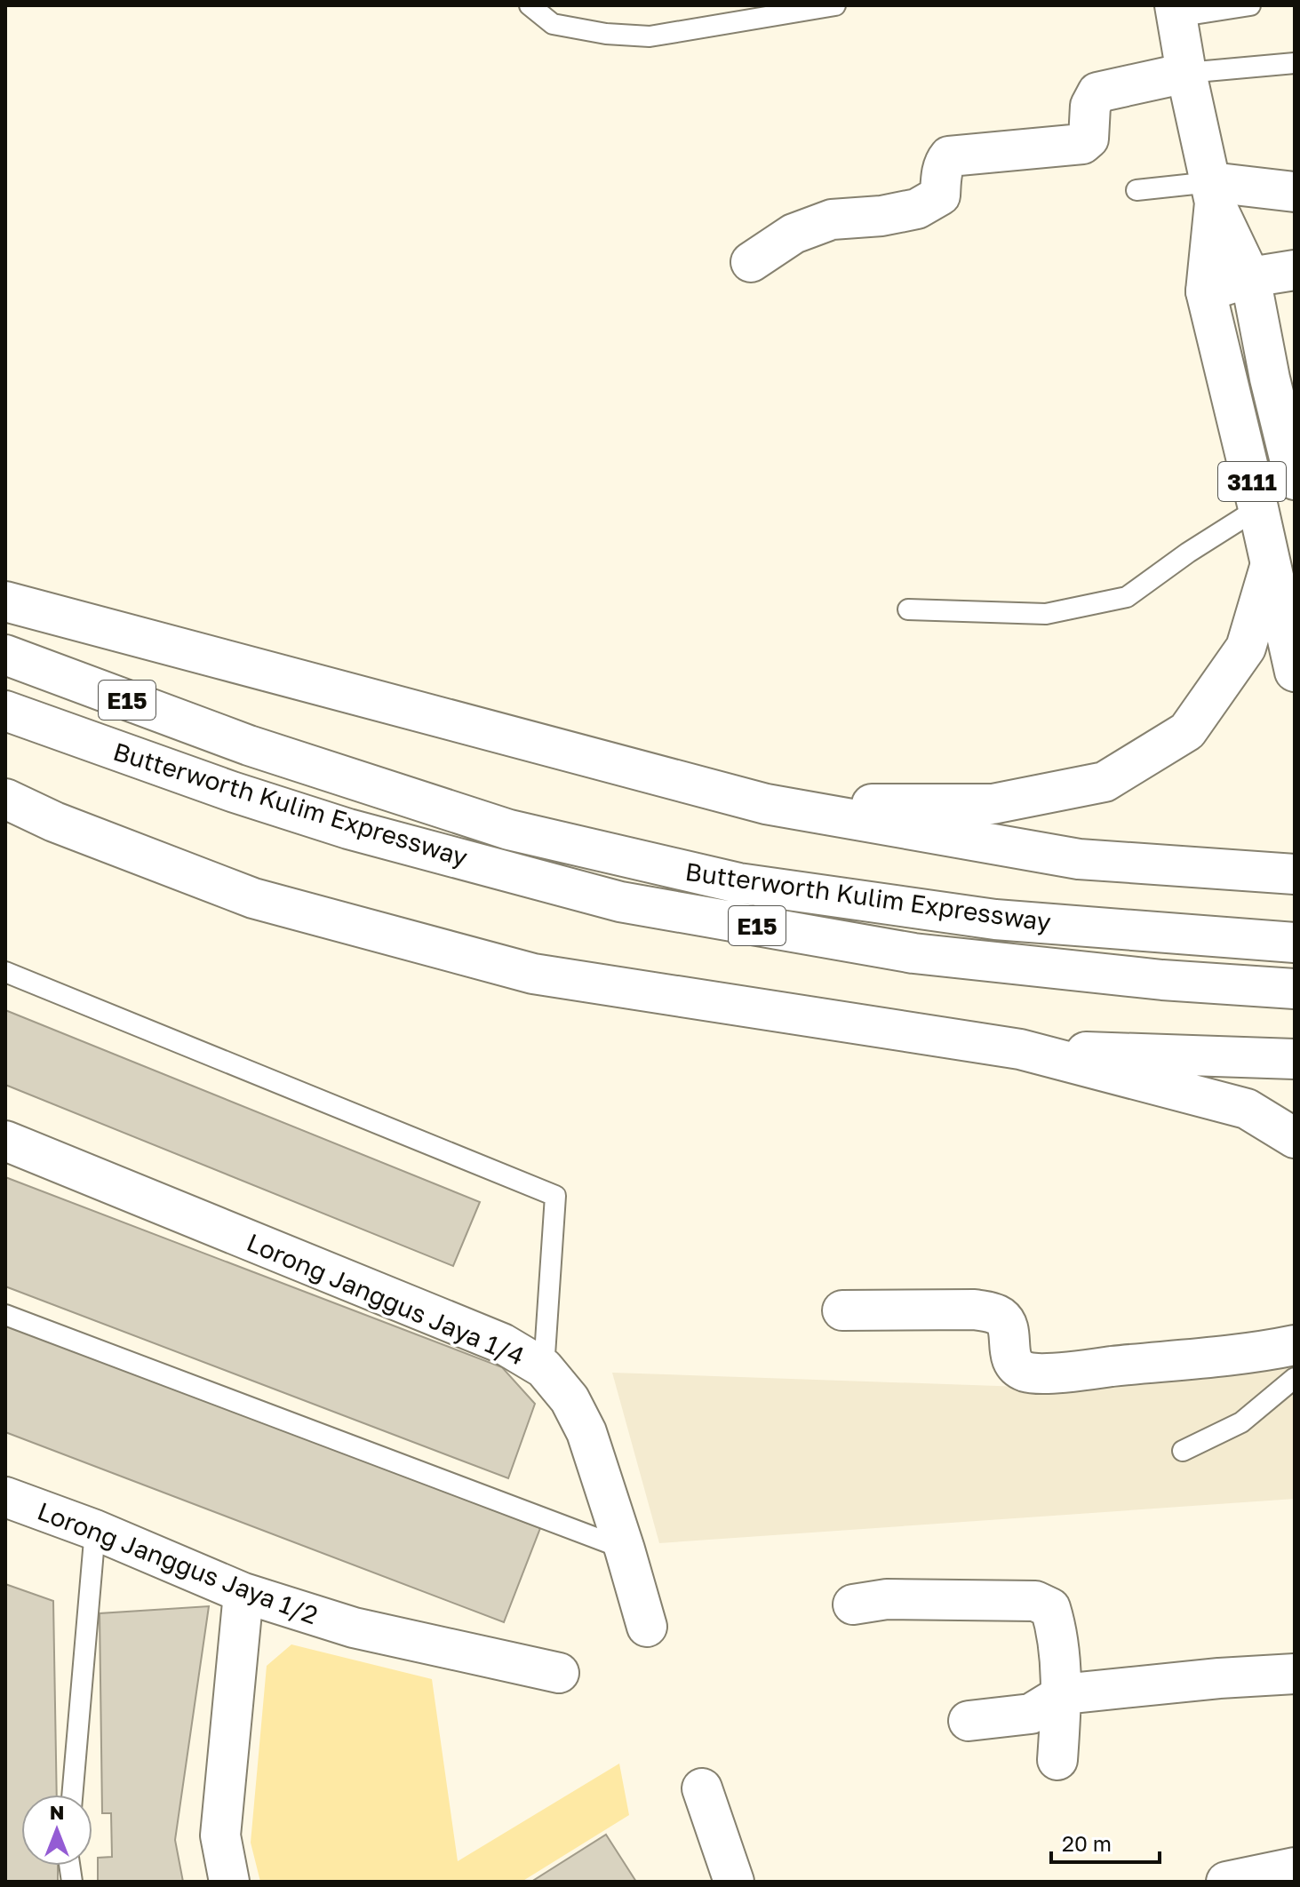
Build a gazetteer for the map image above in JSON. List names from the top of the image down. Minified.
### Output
{"streets":{"main road":["3111","E15","Butterworth Kulim Expressway","Lorong Janggus Jaya 1/4","Lorong Janggus Jaya 1/2"]},"scale_bar":"20 m","north":"top"}
